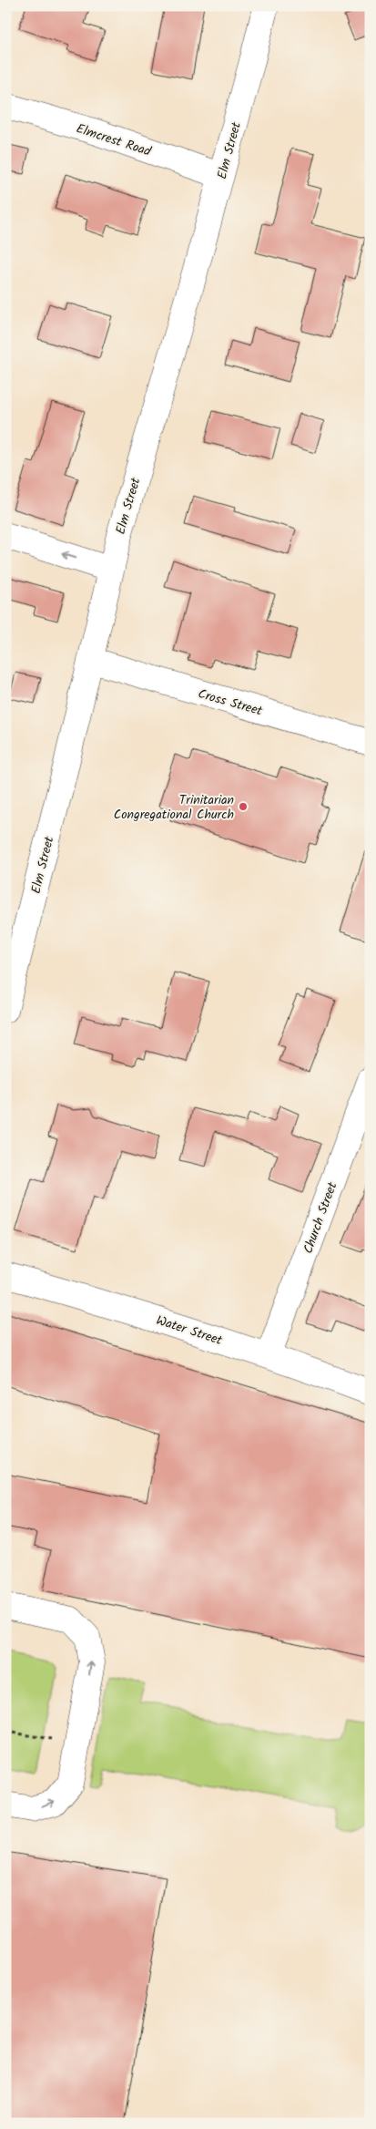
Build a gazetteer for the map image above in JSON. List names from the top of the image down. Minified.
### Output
{"streets":{"street":["Elmcrest Road","Elm Street","Cross Street","Church Street","Water Street"]},"crossings":[["Elmcrest Road","Elm Street"],["Elm Street","Cross Street"],["Church Street","Water Street"]],"places":["Trinitarian Congregational Church"]}
